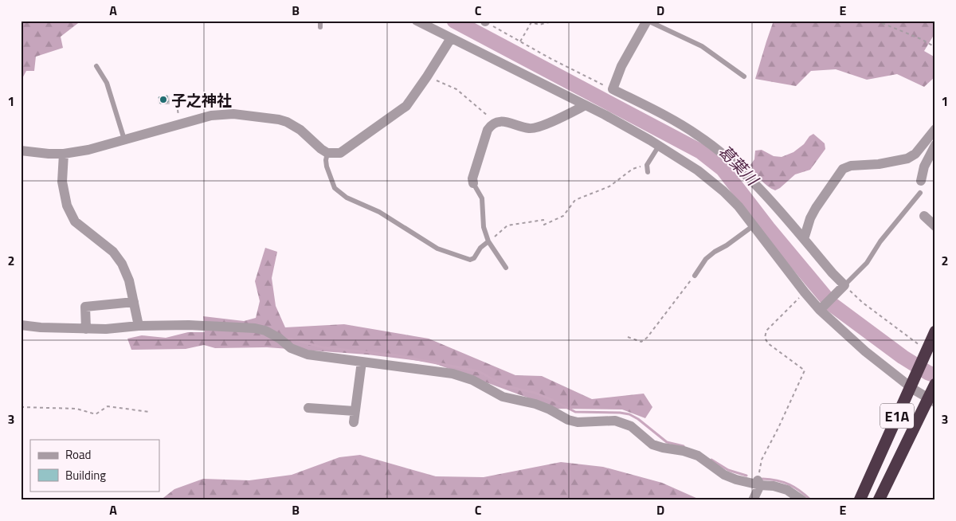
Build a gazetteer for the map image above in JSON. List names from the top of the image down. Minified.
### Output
{"streets":{"highway":["E1A"]},"water":["葛葉川"],"places":["子之神社"],"legend":["Road","Building"],"grid":{"columns":["A","B","C","D","E"],"rows":["1","2","3"]}}
